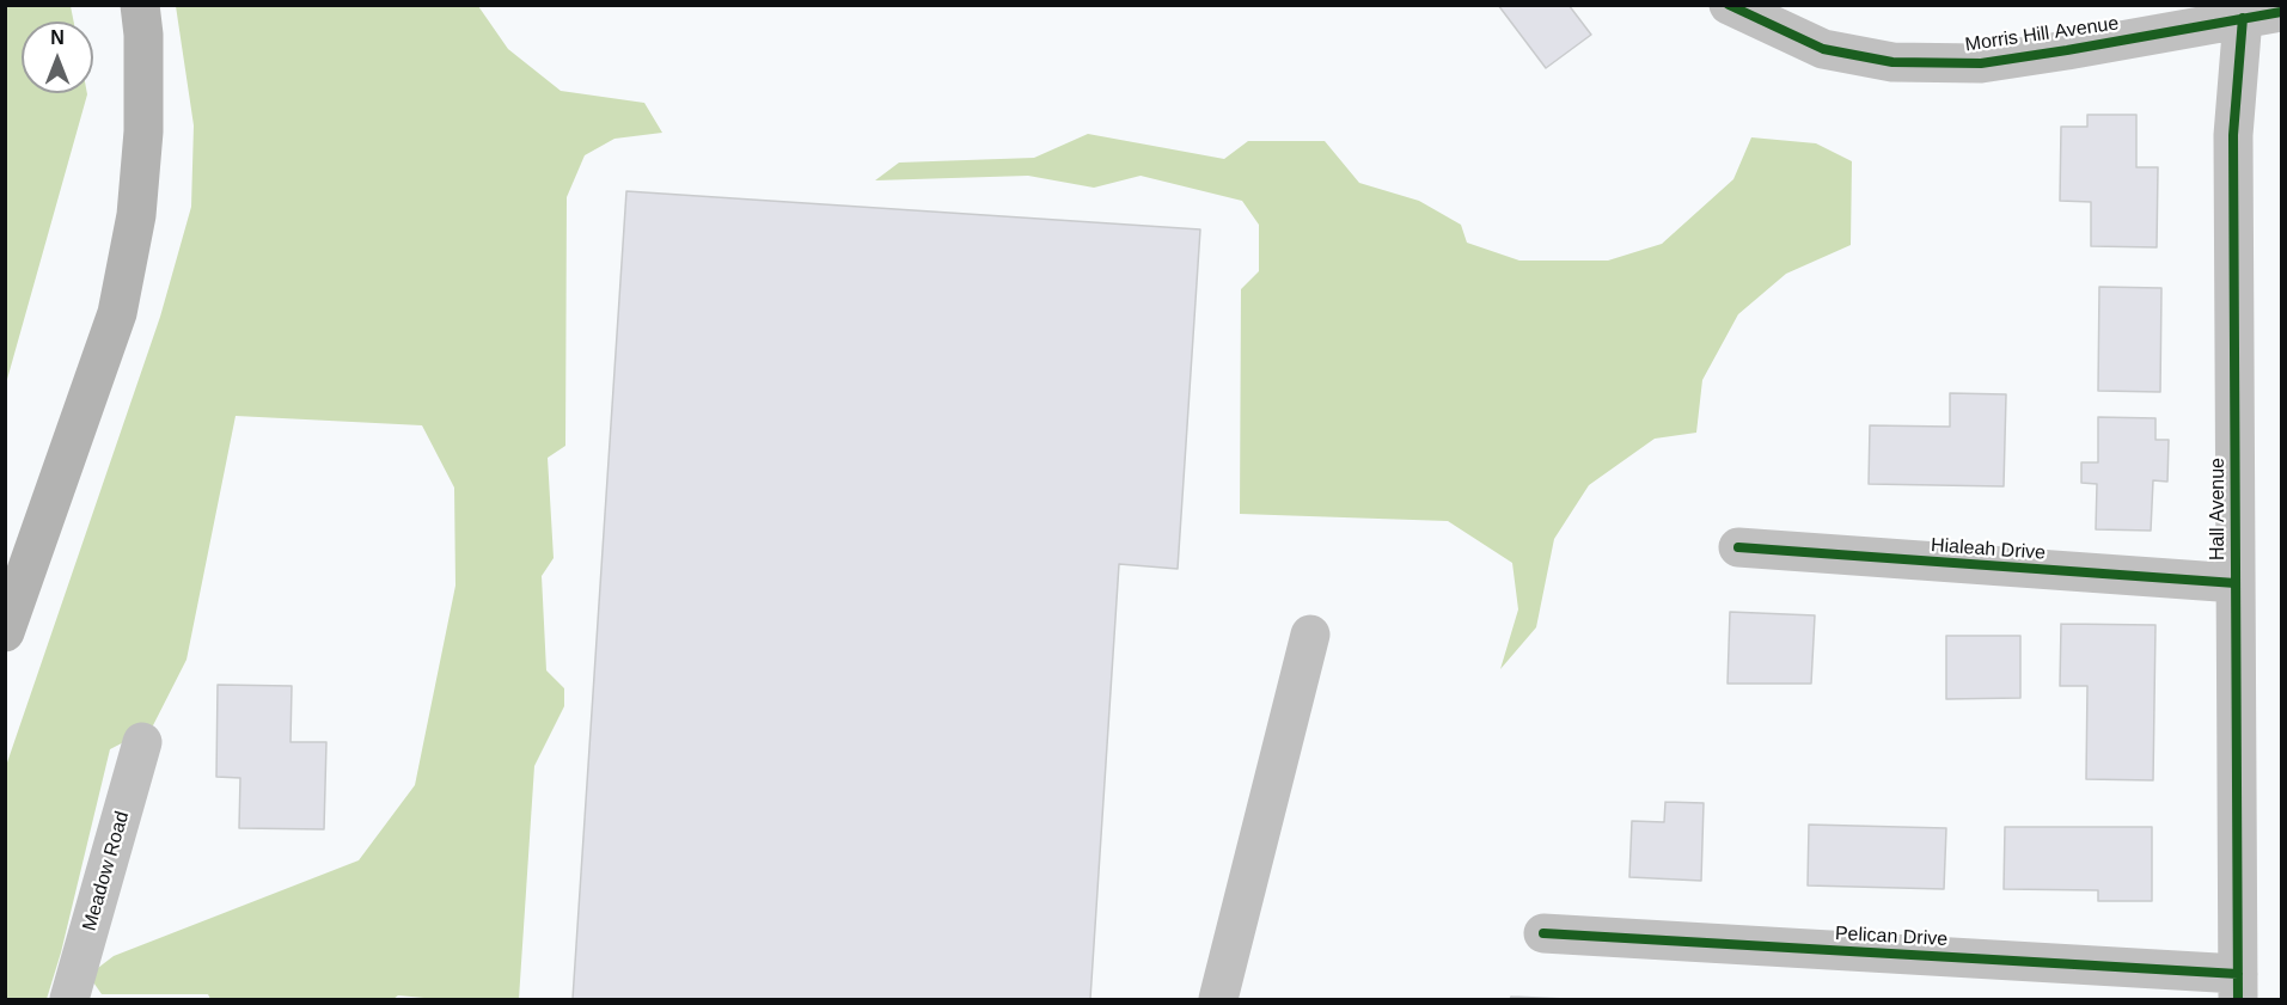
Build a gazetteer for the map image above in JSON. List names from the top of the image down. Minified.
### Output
{"streets":{"street":["Morris Hill Avenue","Hall Avenue","Hialeah Drive","Meadow Road","Pelican Drive"]},"crossings":[["Morris Hill Avenue","Hall Avenue"],["Hall Avenue","Hialeah Drive"],["Hall Avenue","Pelican Drive"]],"north":"top"}
